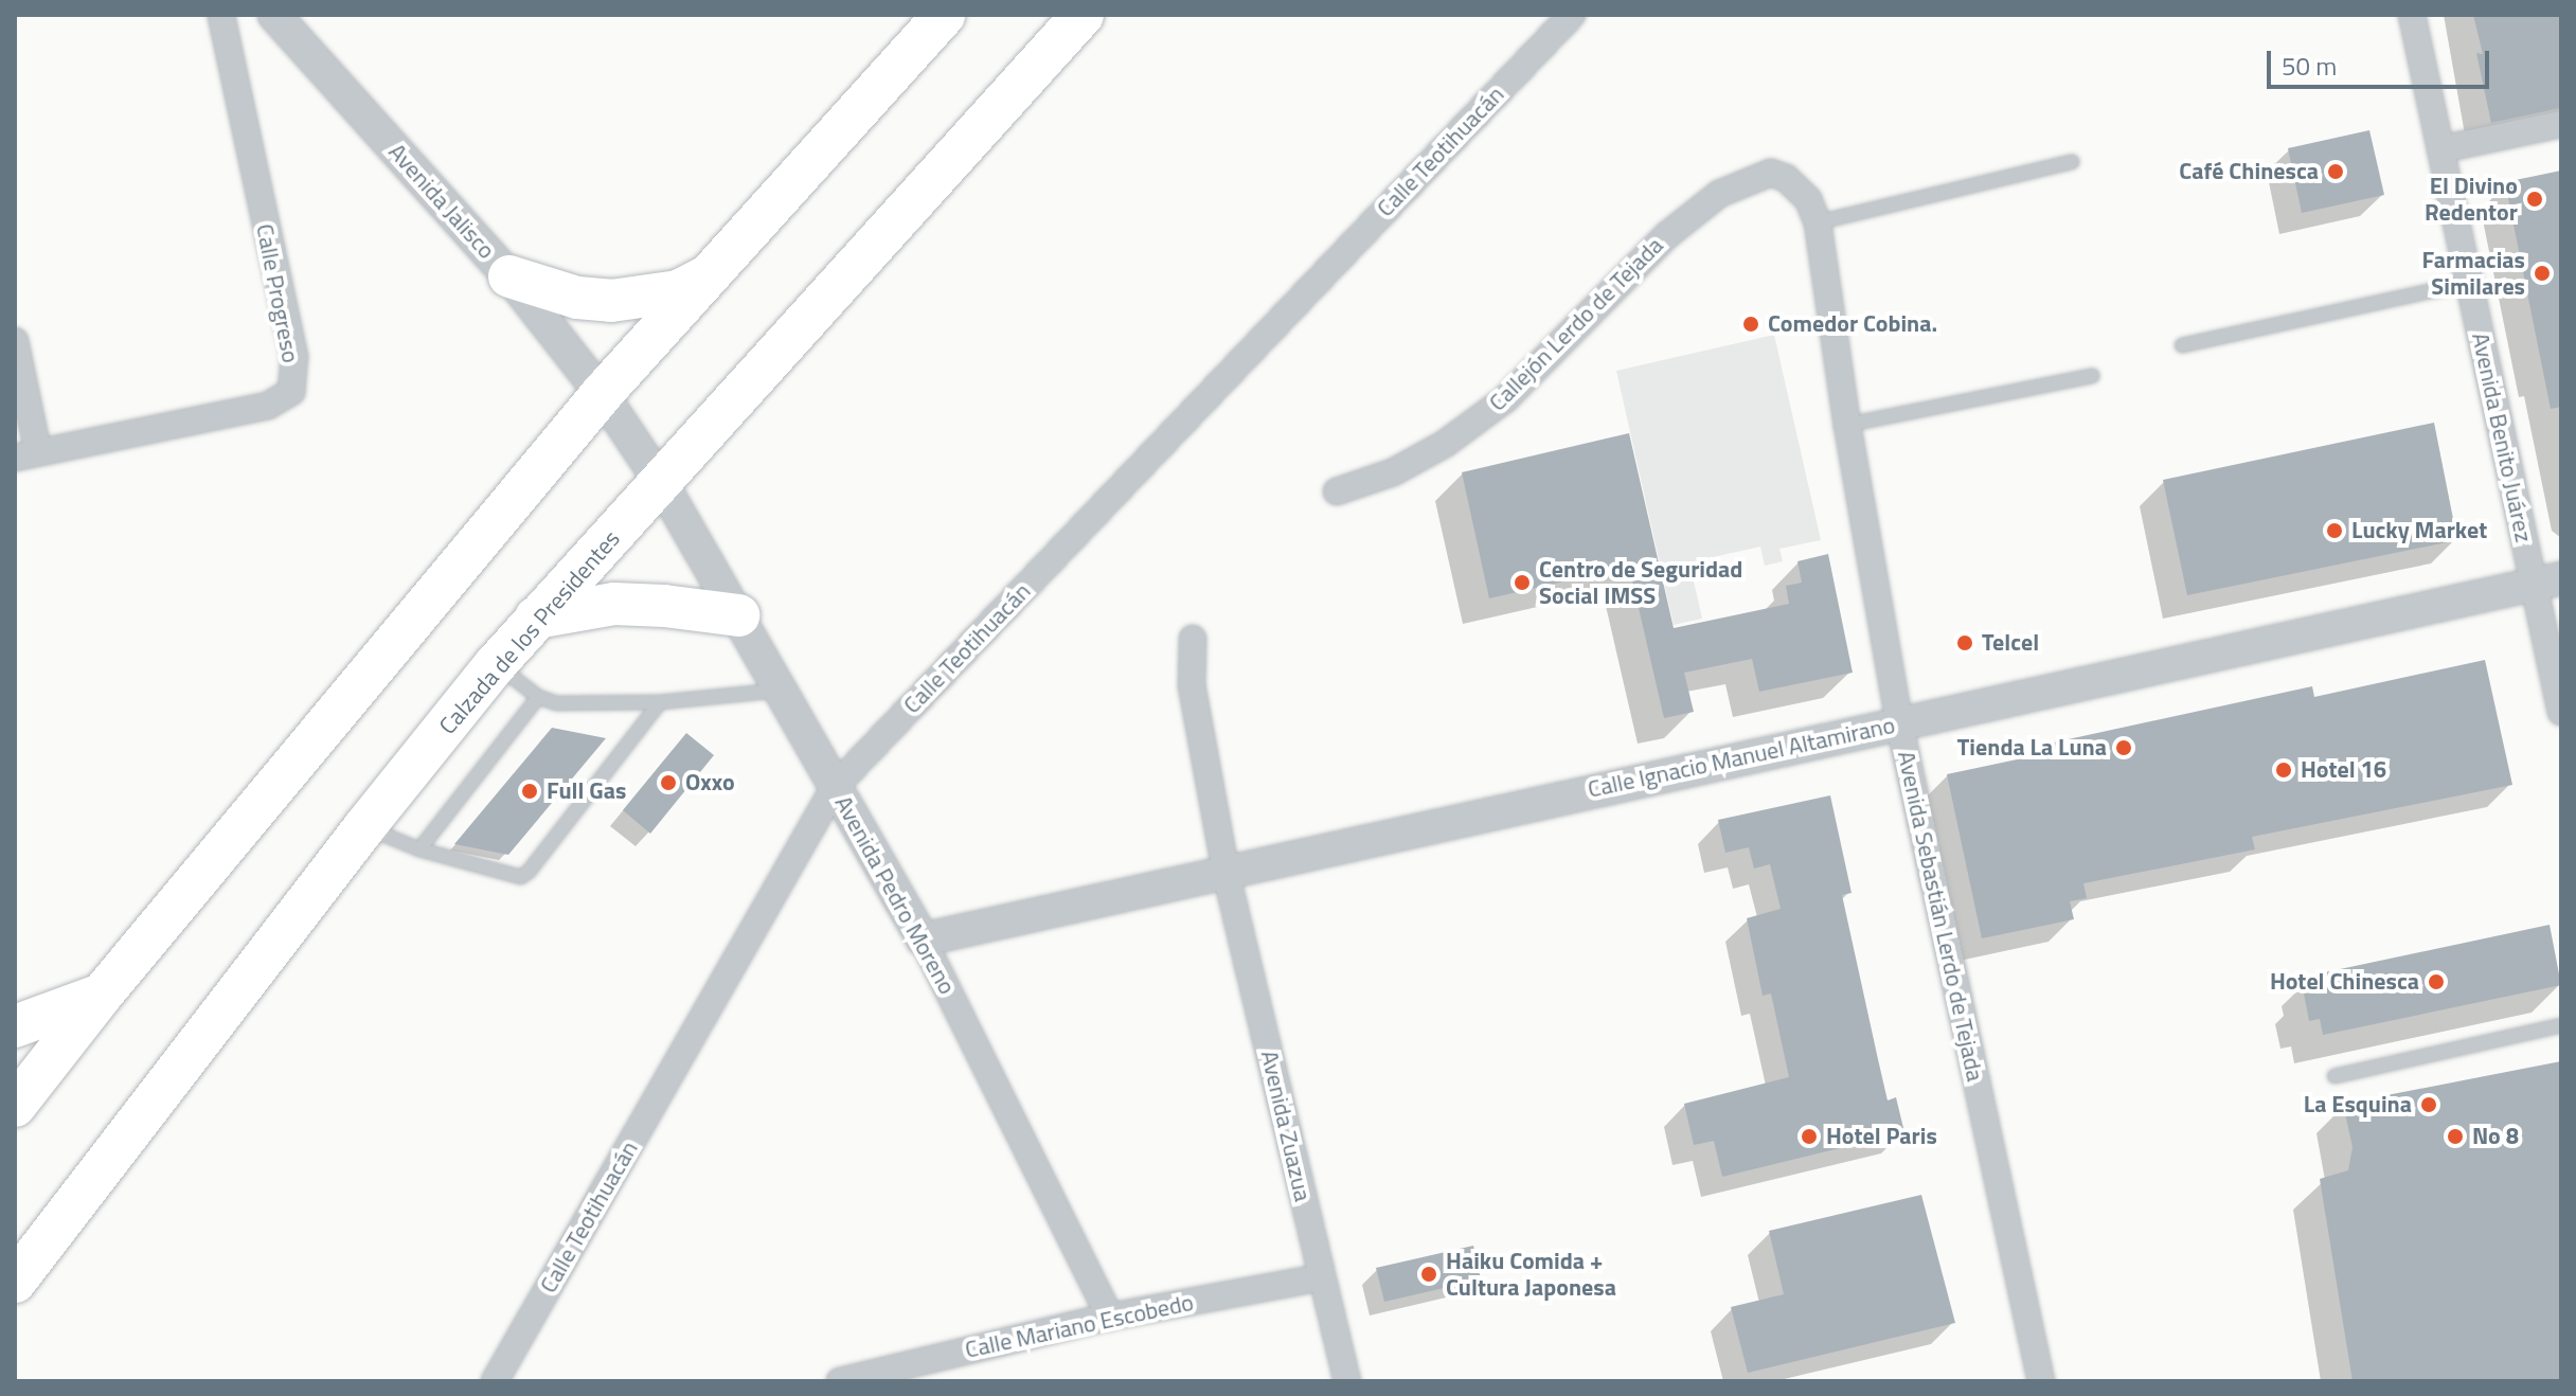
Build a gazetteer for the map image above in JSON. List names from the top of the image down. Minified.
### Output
{"streets":{"highway":["Calzada de los Presidentes"],"street":["Calle Teotihuacán","Avenida Jalisco","Calle Progreso","Callejón Lerdo de Tejada","Avenida Benito Juárez","Calle Ignacio Manuel Altamirano","Avenida Pedro Moreno","Avenida Sebastián Lerdo de Tejada","Avenida Zuazua","Calle Mariano Escobedo"]},"crossings":[["Calle Teotihuacán","Avenida Pedro Moreno"],["Avenida Jalisco","Calzada de los Presidentes"],["Avenida Jalisco","Avenida Pedro Moreno"],["Callejón Lerdo de Tejada","Avenida Sebastián Lerdo de Tejada"],["Avenida Benito Juárez","Calle Ignacio Manuel Altamirano"],["Calzada de los Presidentes","Avenida Pedro Moreno"],["Calle Ignacio Manuel Altamirano","Avenida Pedro Moreno"],["Calle Ignacio Manuel Altamirano","Avenida Sebastián Lerdo de Tejada"],["Calle Ignacio Manuel Altamirano","Avenida Zuazua"],["Avenida Pedro Moreno","Calle Mariano Escobedo"],["Avenida Zuazua","Calle Mariano Escobedo"]],"places":["Café Chinesca","El Divino Redentor","Farmacias Similares","Comedor Cobina.","Lucky Market","Centro de Seguridad Social IMSS","Telcel","Tienda La Luna","Hotel 16","Oxxo","Full Gas","Hotel Chinesca","La Esquina","Hotel Paris","No 8","Haiku Comida + Cultura Japonesa"],"scale_bar":"50 m"}
